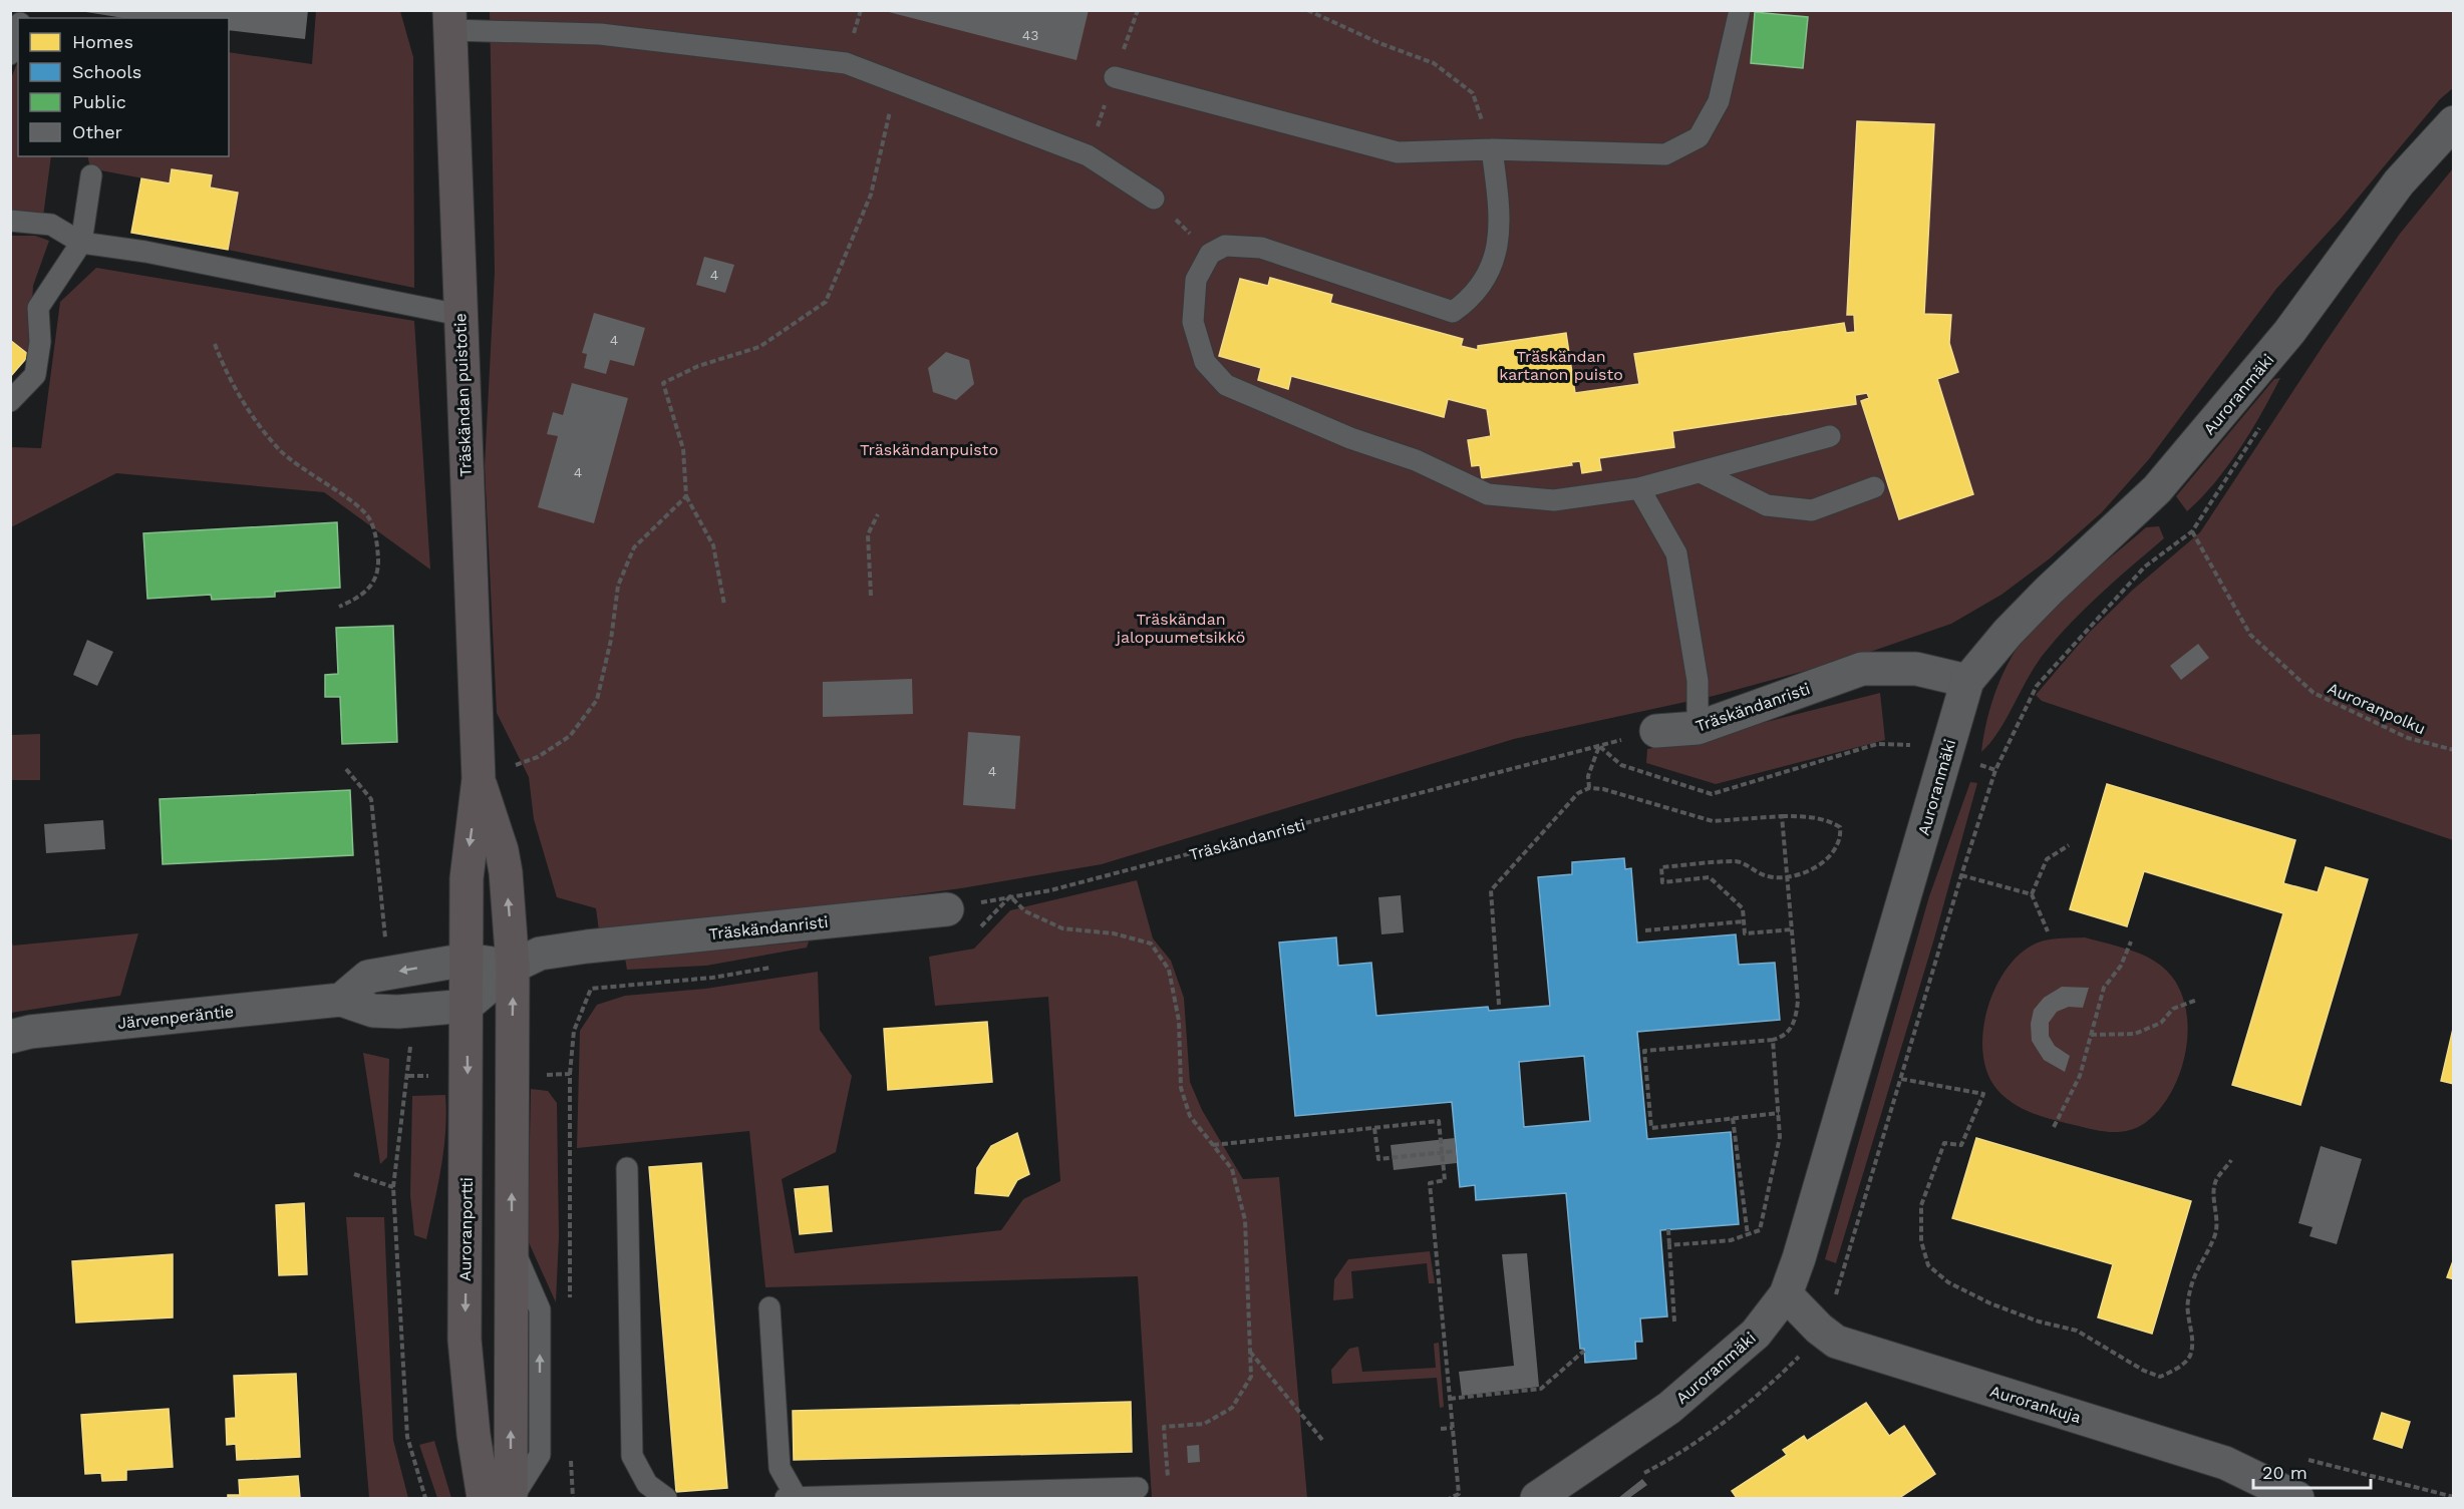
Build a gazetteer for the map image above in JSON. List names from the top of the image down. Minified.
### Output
{"streets":{"main road":["Träskändan puistotie","Auroranportti"],"street":["Auroranmäki","Träskändanristi","Järvenperäntie","Aurorankuja"],"path":["Auroranpolku"]},"crossings":[["Auroranmäki","Träskändanristi"],["Auroranmäki","Aurorankuja"],["Träskändan puistotie","Träskändanristi"],["Träskändan puistotie","Auroranportti"],["Järvenperäntie","Auroranportti"]],"parks":["Träskändan kartanon puisto","Träskändanpuisto","Träskändan jalopuumetsikkö"],"house_numbers":["43","4","4","4","4"],"legend":["Homes","Schools","Public","Other"],"scale_bar":"20 m"}
